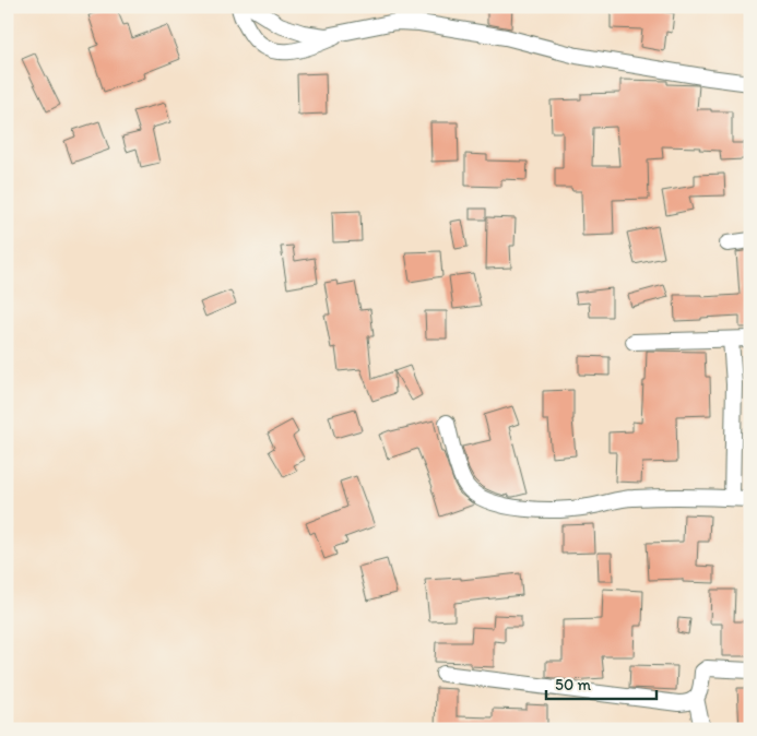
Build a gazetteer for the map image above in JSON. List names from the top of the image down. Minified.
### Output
{"scale_bar":"50 m"}
